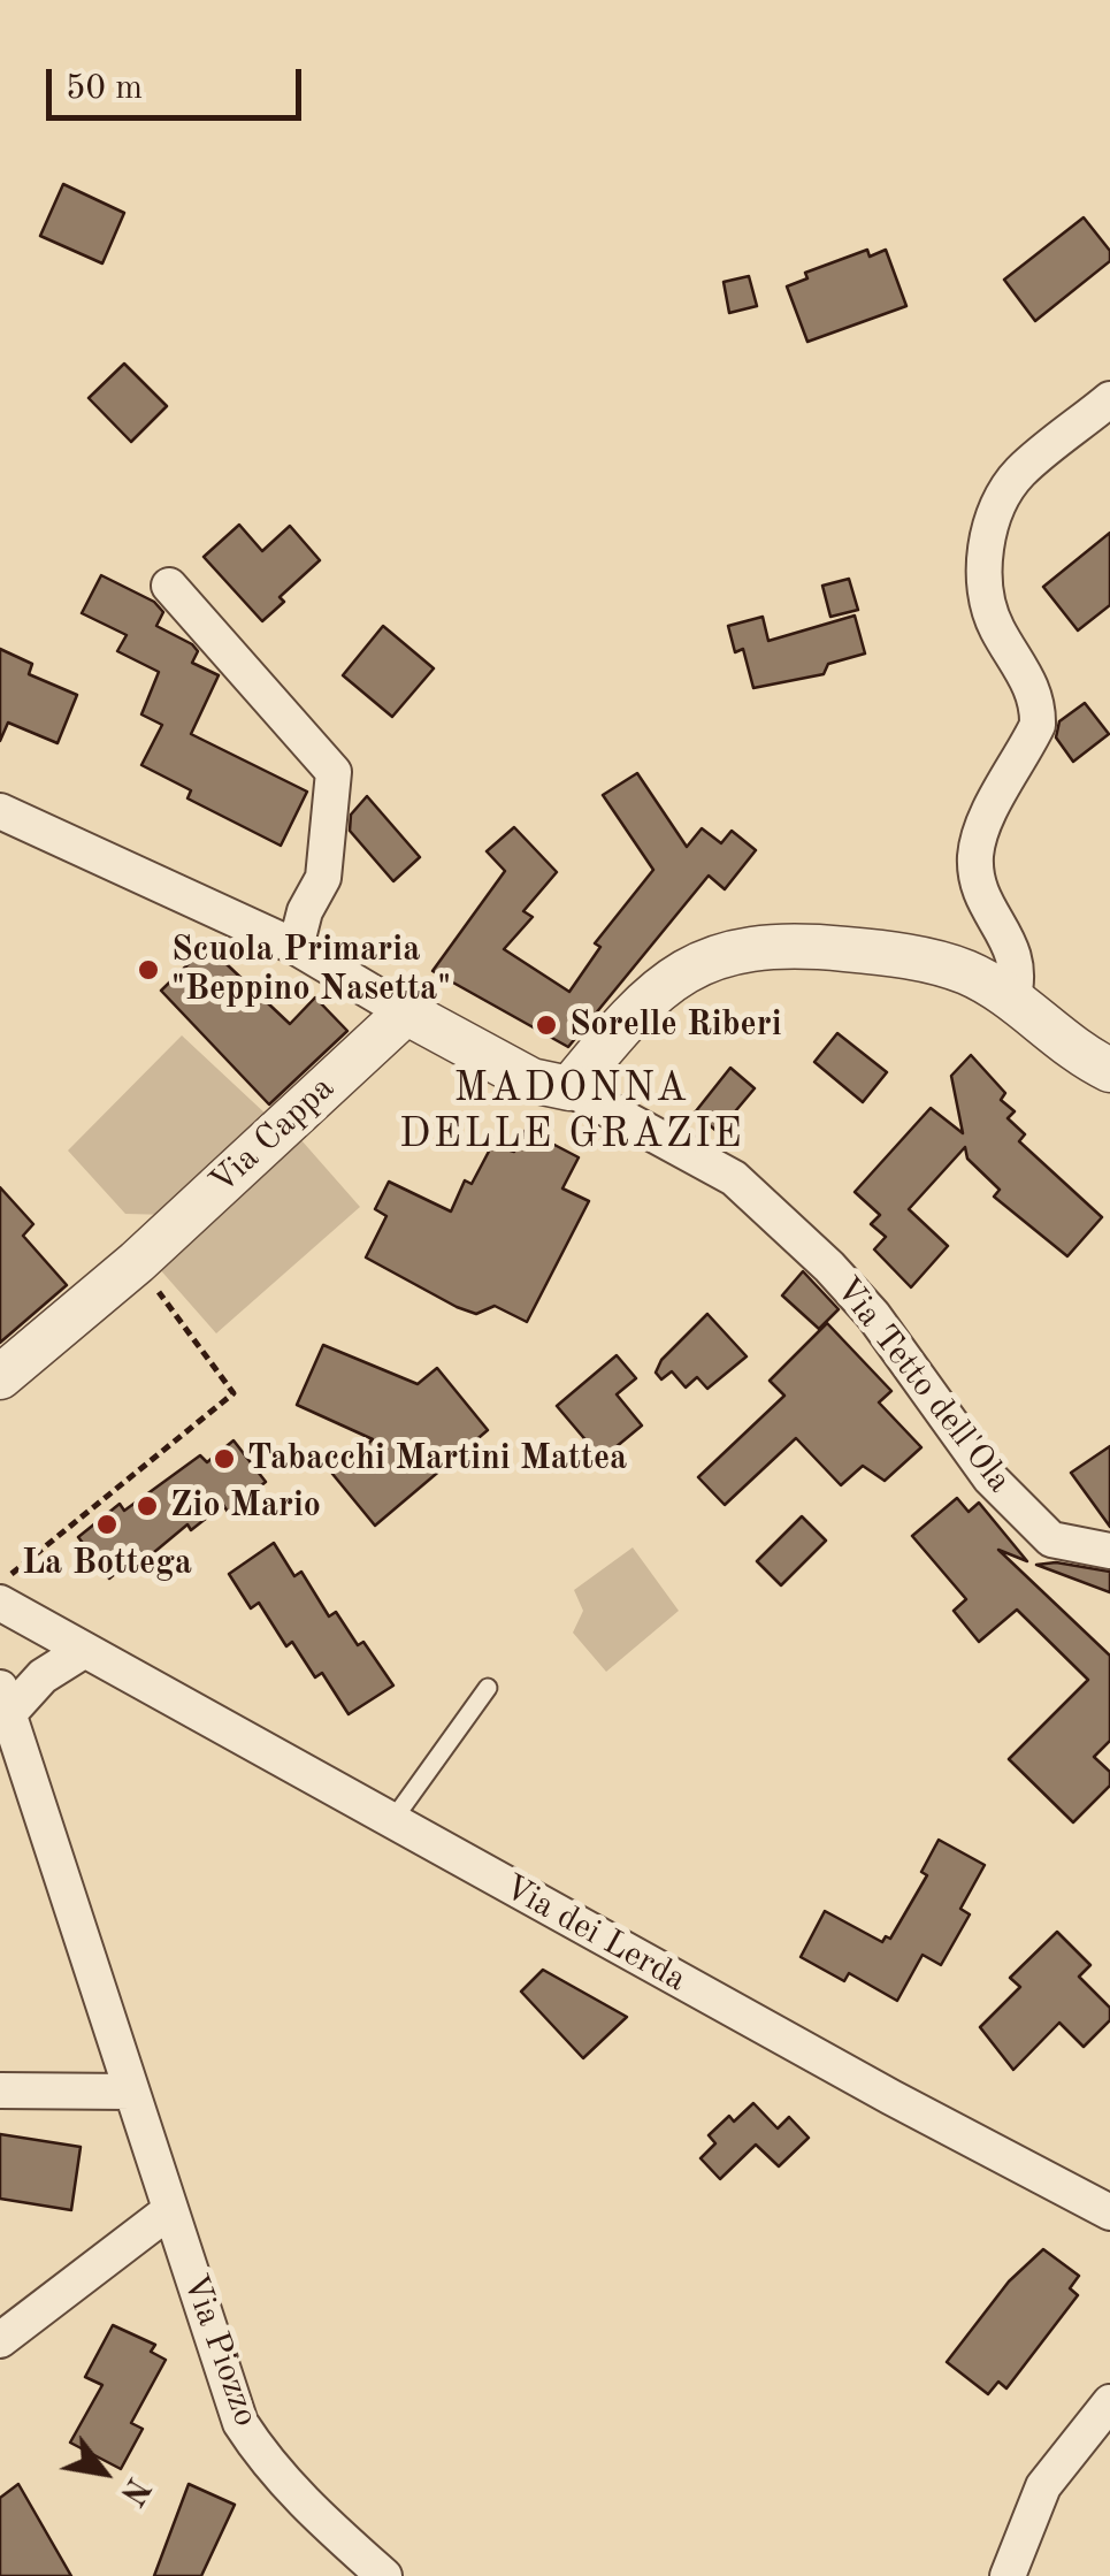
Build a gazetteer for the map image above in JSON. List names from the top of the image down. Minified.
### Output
{"streets":{"street":["Via Cappa","Via Tetto dell'Ola","Via dei Lerda","Via Piozzo"]},"districts":["MADONNA DELLE GRAZIE"],"places":["Scuola Primaria \"Beppino Nasetta\"","Sorelle Riberi","Tabacchi Martini Mattea","Zio Mario","La Bottega"],"scale_bar":"50 m","north":"bottom right"}
